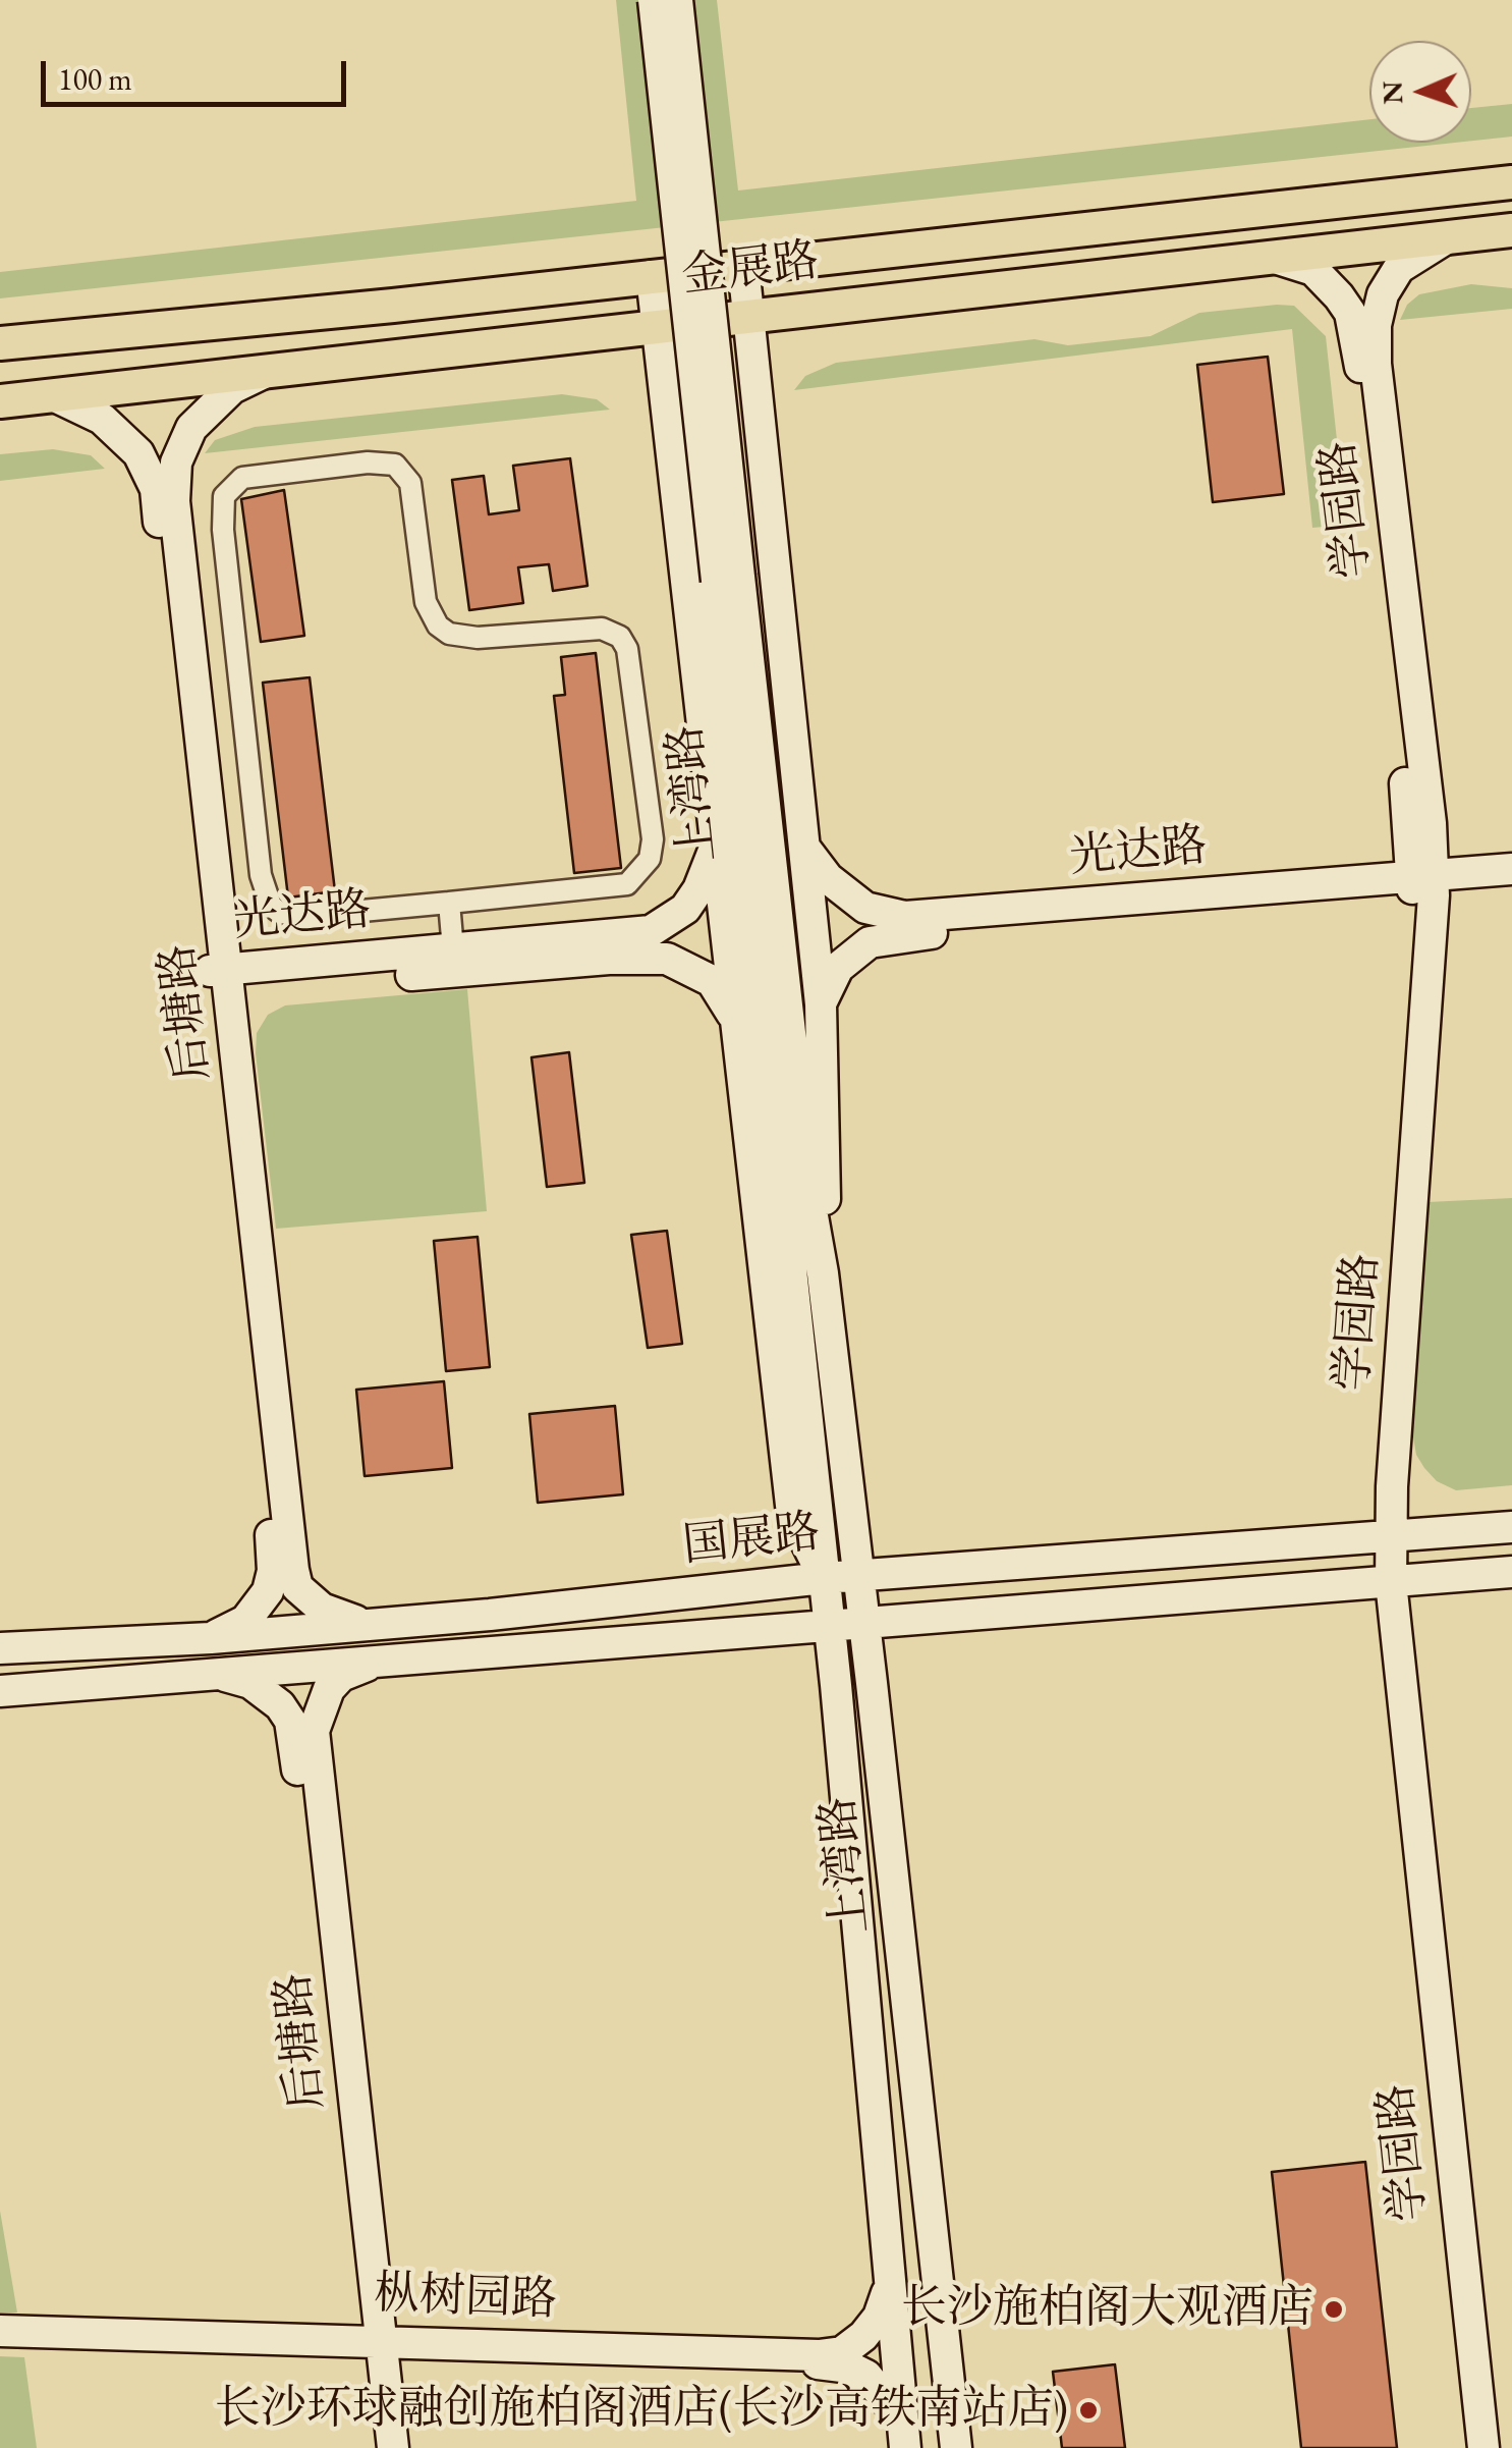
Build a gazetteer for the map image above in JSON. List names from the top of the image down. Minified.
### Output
{"streets":{"main road":["金展路"],"street":["学园路","上湾路","光达路","后塘路","国展路","枞树园路"]},"crossings":[["金展路","学园路"],["金展路","上湾路"],["金展路","后塘路"],["学园路","光达路"],["学园路","国展路"],["上湾路","光达路"],["上湾路","国展路"],["上湾路","枞树园路"],["光达路","后塘路"],["后塘路","国展路"],["后塘路","枞树园路"]],"places":["长沙施柏阁大观酒店","长沙环球融创施柏阁酒店(长沙高铁南站店)"],"scale_bar":"100 m","north":"left"}
